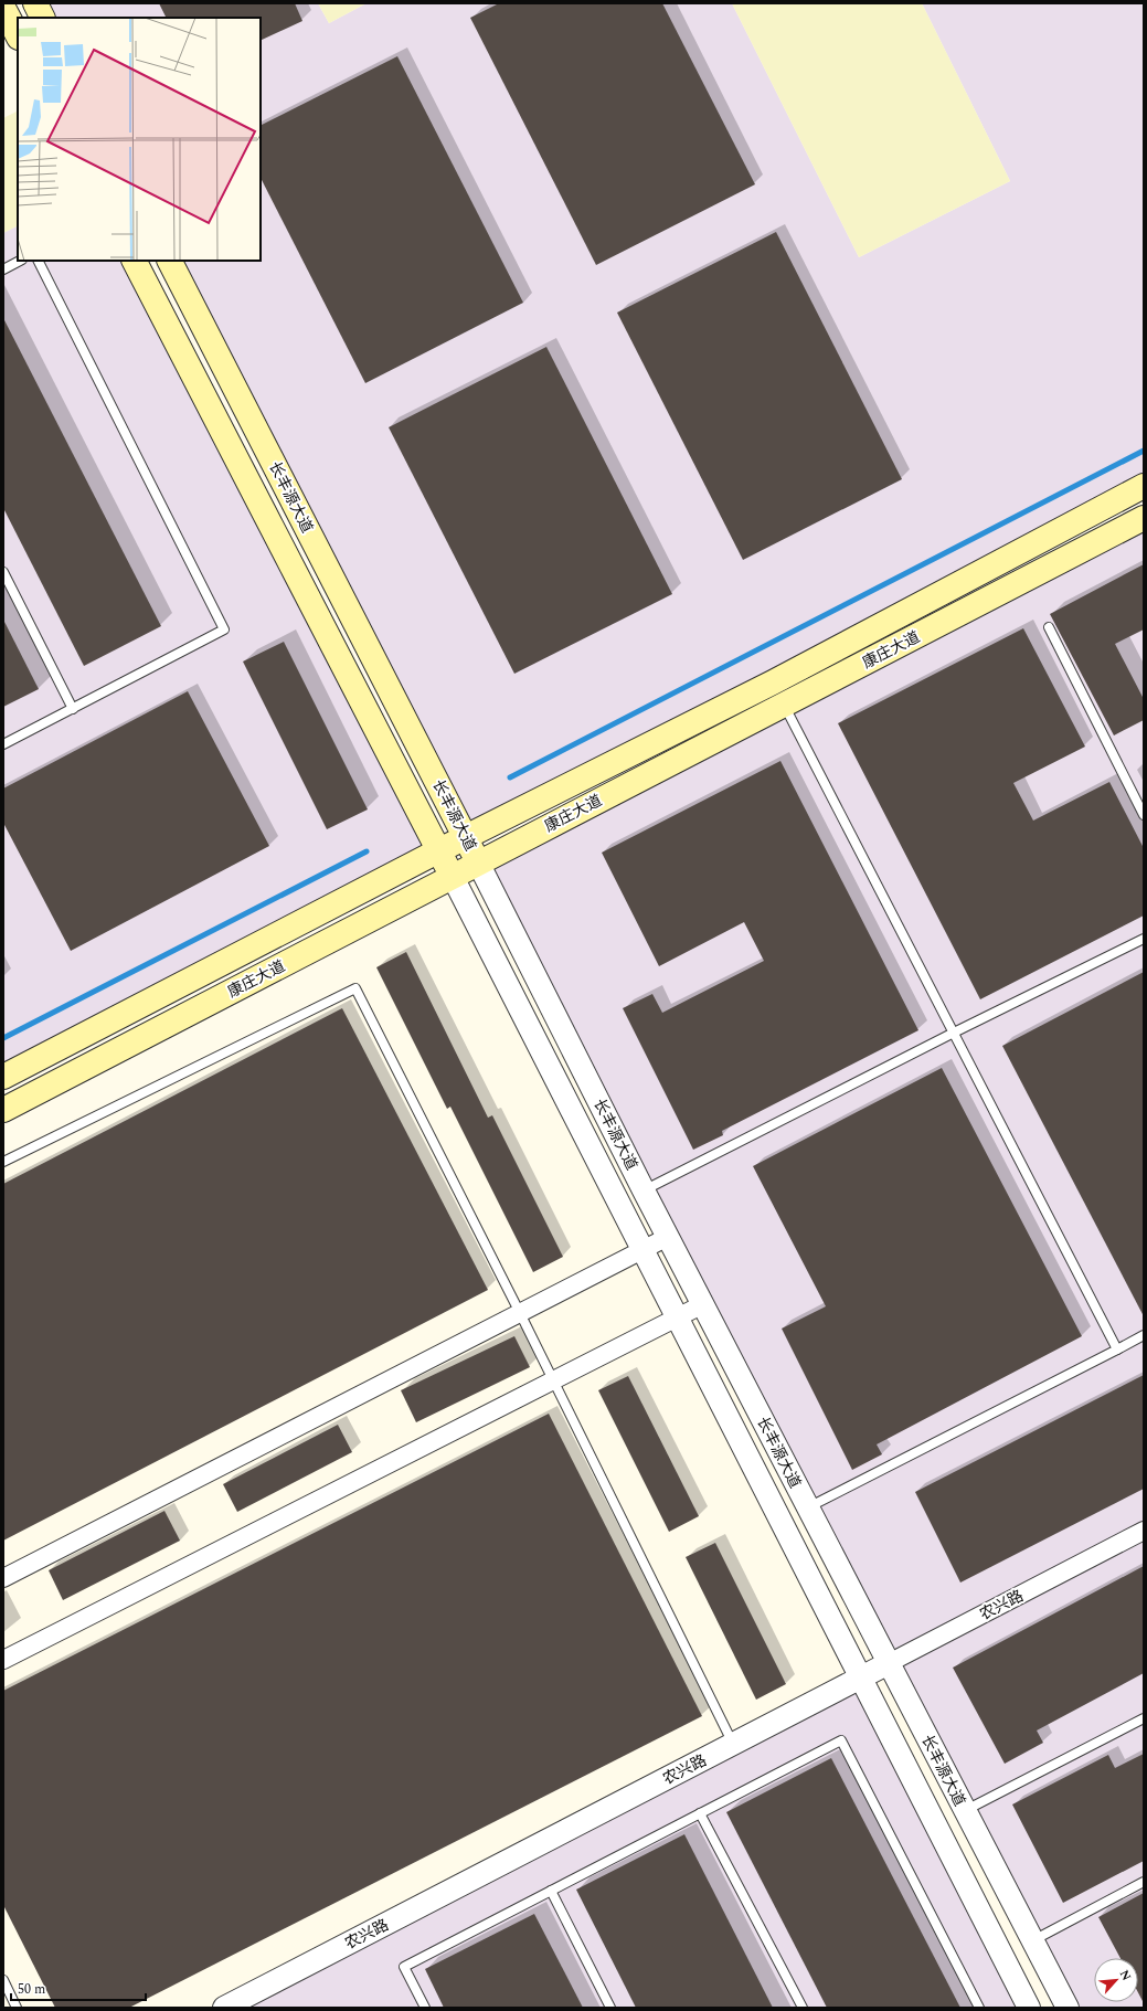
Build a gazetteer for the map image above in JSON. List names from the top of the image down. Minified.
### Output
{"streets":{"main road":["长丰源大道","康庄大道"],"street":["农兴路"]},"crossings":[["长丰源大道","康庄大道"],["长丰源大道","农兴路"]],"scale_bar":"50 m","north":"top right"}
